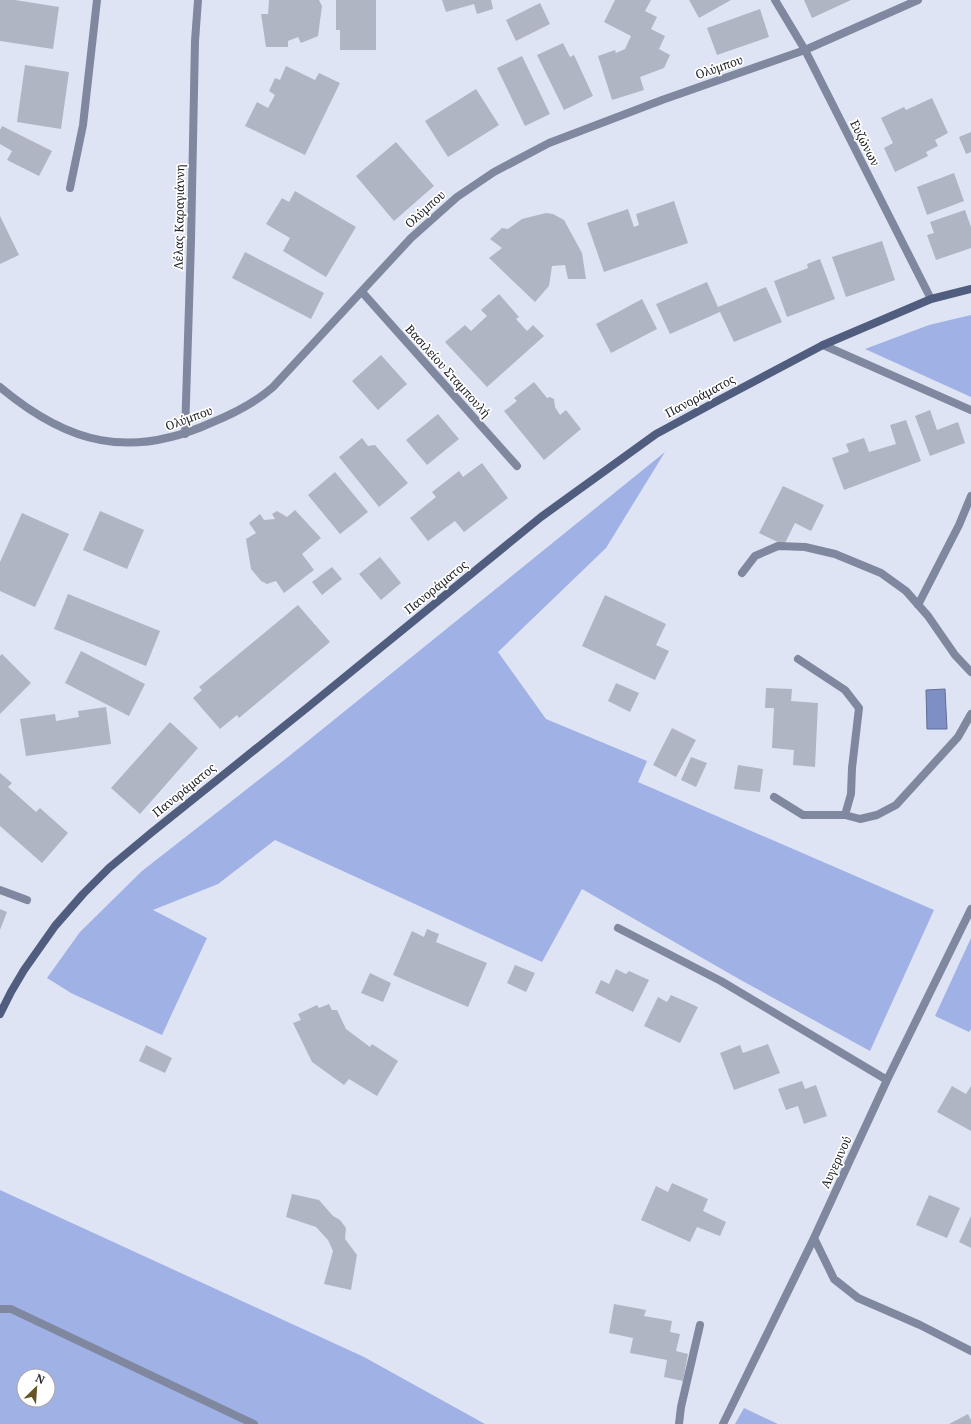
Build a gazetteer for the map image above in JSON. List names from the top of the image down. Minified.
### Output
{"streets":{"main road":["Πανοράματος"],"street":["Ολύμπου","Ευζώνων","Λέλας Καραγιάννη","Βασιλείου Σταμπουλή","Αυγερινού"]},"crossings":[["Ολύμπου","Ευζώνων"],["Ολύμπου","Λέλας Καραγιάννη"],["Ολύμπου","Βασιλείου Σταμπουλή"],["Ευζώνων","Πανοράματος"]],"north":"top right"}
